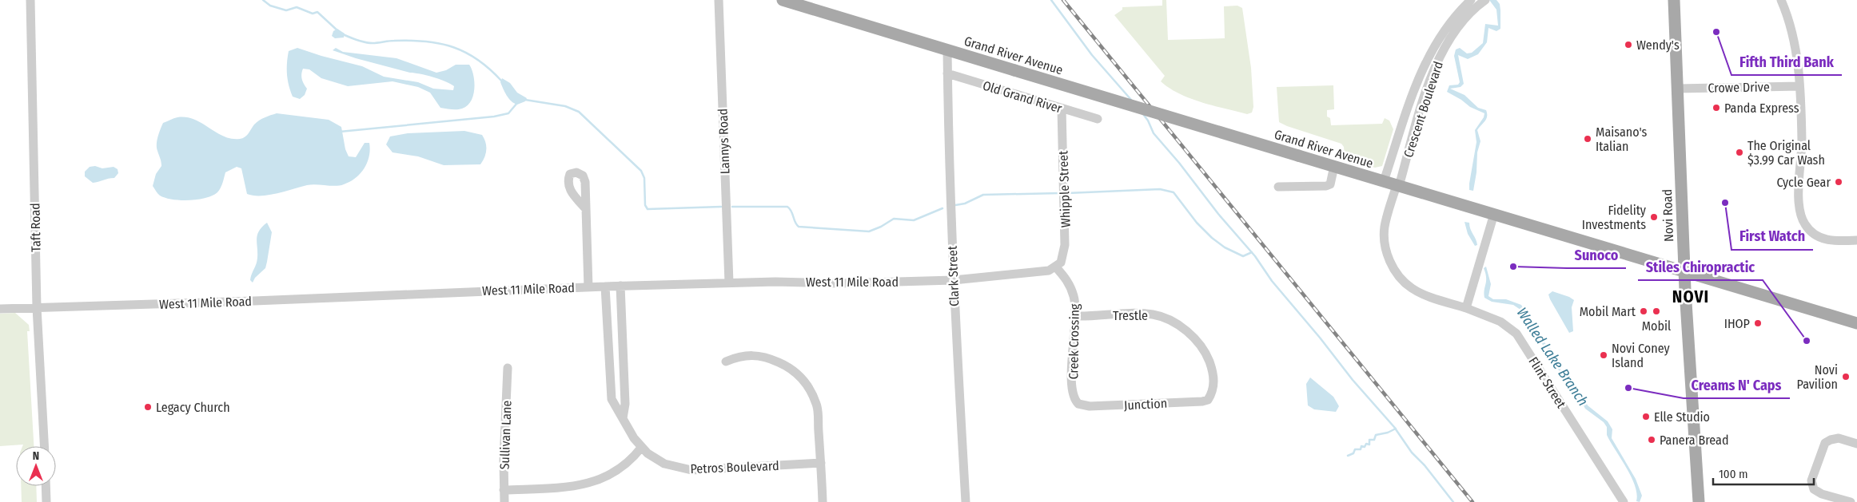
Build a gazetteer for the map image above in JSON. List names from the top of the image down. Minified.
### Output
{"streets":{"main road":["Grand River Avenue","Novi Road"],"street":["Crowe Drive","Old Grand River","Crescent Boulevard","Lannys Road","Whipple Street","Taft Road","Clark Street","West 11 Mile Road","Trestle","Creek Crossing","Flint Street","Junction","Sullivan Lane","Petros Boulevard"]},"crossings":[["Grand River Avenue","Crescent Boulevard"],["Grand River Avenue","Novi Road"],["Grand River Avenue","Clark Street"],["Crowe Drive","Novi Road"],["Old Grand River","Whipple Street"],["Old Grand River","Clark Street"],["Crescent Boulevard","Flint Street"],["Lannys Road","West 11 Mile Road"],["Whipple Street","West 11 Mile Road"],["Whipple Street","Creek Crossing"],["Taft Road","West 11 Mile Road"],["Clark Street","West 11 Mile Road"],["West 11 Mile Road","Creek Crossing"],["West 11 Mile Road","Petros Boulevard"],["Trestle","Creek Crossing"],["Trestle","Junction"],["Creek Crossing","Junction"]],"districts":["NOVI"],"water":["Walled Lake Branch"],"places":["Fifth Third Bank","Wendy's","Panda Express","Maisano's Italian","The Original $3.99 Car Wash","Cycle Gear","First Watch","Fidelity Investments","Sunoco","Mobil Mart","Mobil","IHOP","Stiles Chiropractic","Novi Coney Island","Novi Pavilion","Creams N' Caps","Legacy Church","Elle Studio","Panera Bread"],"scale_bar":"100 m","north":"top"}
